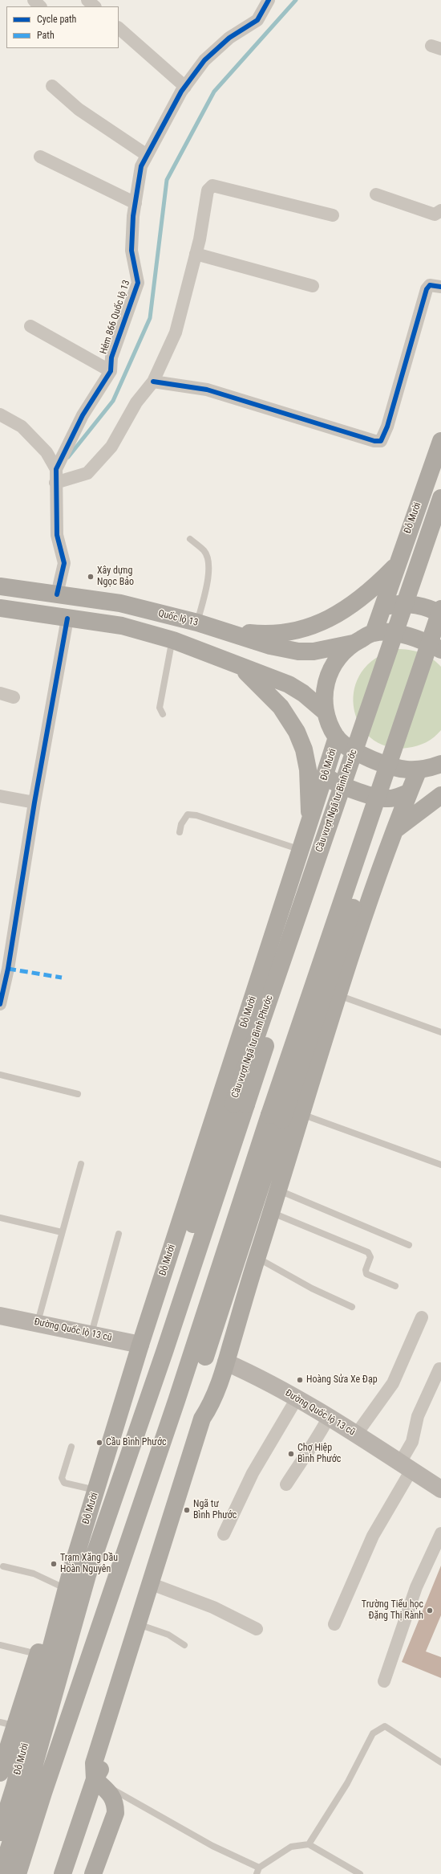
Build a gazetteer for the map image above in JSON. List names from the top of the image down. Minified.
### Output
{"streets":{"highway":["Đỗ Mười","Quốc lộ 13","Cầu vượt Ngã tư Bình Phước","Đường Quốc lộ 13 cũ"],"street":["Hẻm 866 Quốc lộ 13"]},"crossings":[["Hẻm 866 Quốc lộ 13","Quốc lộ 13"],["Đỗ Mười","Cầu vượt Ngã tư Bình Phước"],["Đỗ Mười","Đường Quốc lộ 13 cũ"]],"places":["Xây dựng Ngọc Bảo","Hoàng Sửa Xe Đạp","Cầu Bình Phước","Chợ Hiệp Bình Phước","Ngã tư Bình Phước","Trạm Xăng Dầu Hoàn Nguyên","Trường Tiểu học Đặng Thị Rành"],"legend":["Cycle path","Path"]}
